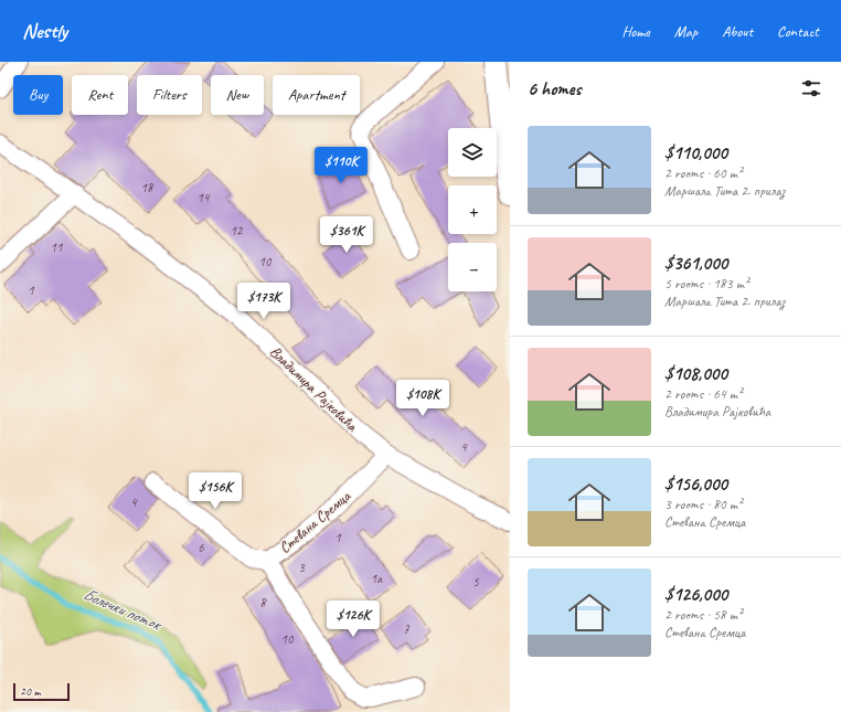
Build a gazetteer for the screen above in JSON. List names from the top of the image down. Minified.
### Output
{"streets":{"street":["Владимира Рајковића","Стевана Сремца"]},"crossings":[["Владимира Рајковића","Стевана Сремца"]],"water":["Болечки поток"],"house_numbers":["18","14","12","11","10","1","4","4","1","6","3","1a","5","8","7","10"],"scale_bar":"20 m","page":{"header":"Nestly","nav":["Home","Map","About","Contact"],"heading":"6 homes","chip":["Buy","Rent","Filters","New","Apartment"],"list":[{"name":"$110,000","note":"2 rooms · 60 m² · Маршала Тита 2. прилаз"},{"name":"$361,000","note":"5 rooms · 183 m² · Маршала Тита 2. прилаз"},{"name":"$108,000","note":"2 rooms · 64 m² · Владимира Рајковића"},{"name":"$156,000","note":"3 rooms · 80 m² · Стевана Сремца"},{"name":"$126,000","note":"2 rooms · 58 m² · Стевана Сремца"}],"map_buttons":["+","−"],"price":["$110K","$361K","$173K","$108K","$156K","$126K"],"scale":"20 m"}}
